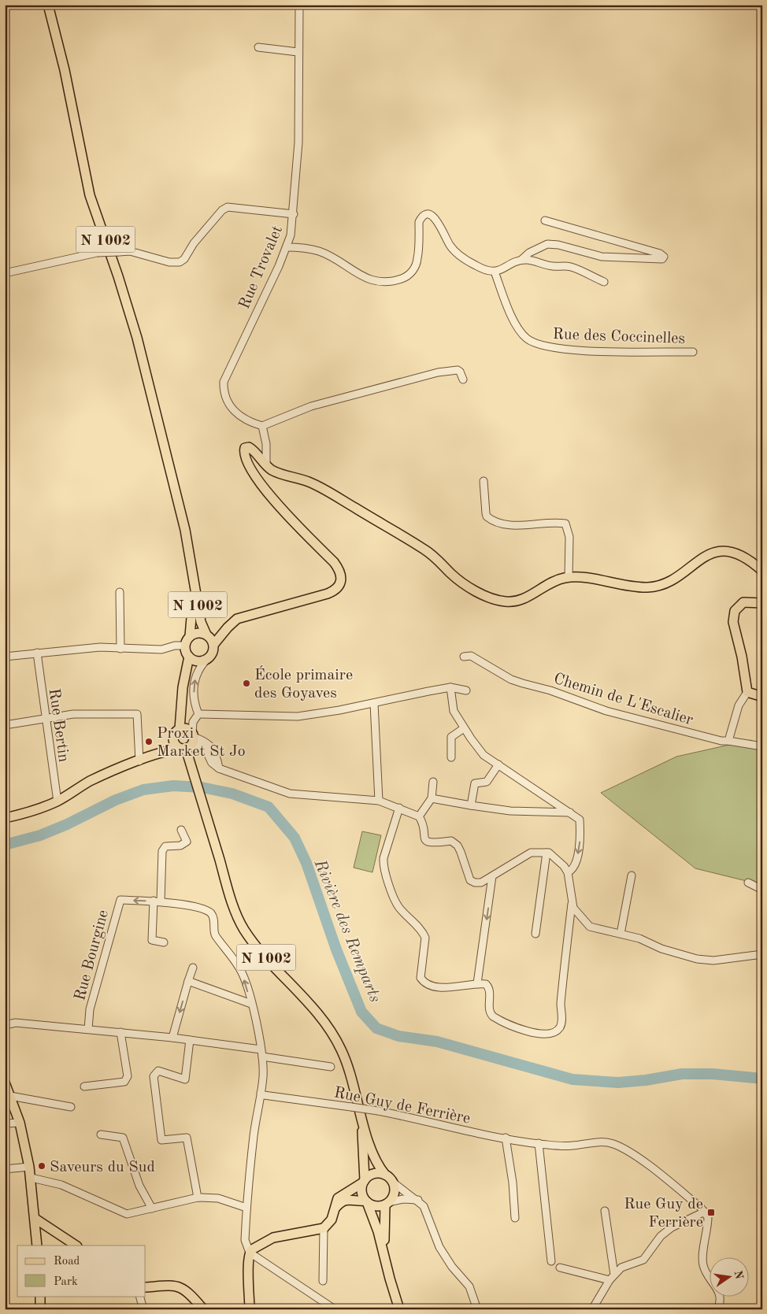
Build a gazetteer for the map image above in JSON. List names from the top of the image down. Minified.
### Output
{"streets":{"main road":["N 1002"],"street":["Rue Trovalet","Rue des Coccinelles","Chemin de L'Escalier","Rue Bertin","Rue Bourgine","Rue Guy de Ferrière"]},"crossings":[["Rue Bourgine","Rue Guy de Ferrière"]],"water":["Rivière des Remparts"],"places":{"other":["École primaire des Goyaves","Proxi Market St Jo","Saveurs du Sud"],"transit":["Rue Guy de Ferrière"]},"legend":["Road","Park"],"north":"right"}
